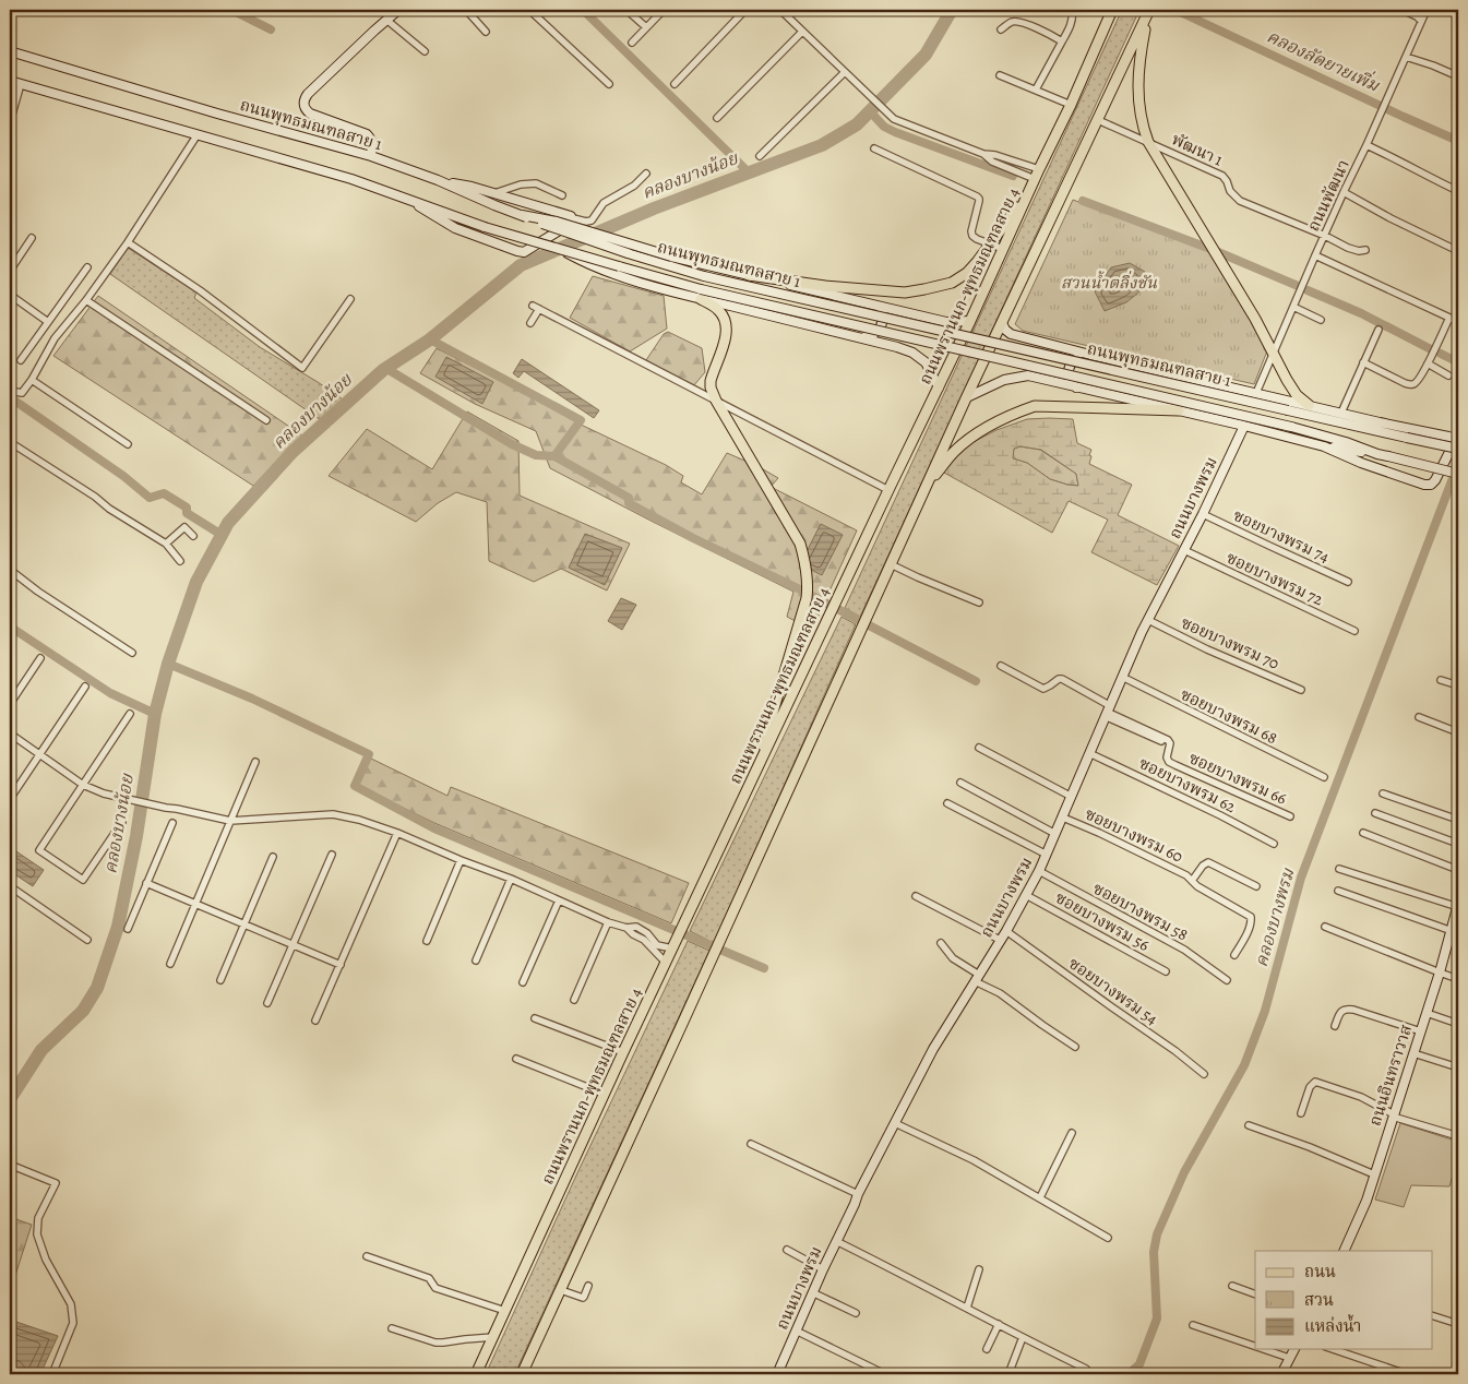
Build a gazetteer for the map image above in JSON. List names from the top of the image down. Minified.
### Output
{"streets":{"main road":["ถนนพุทธมณฑลสาย 1","ถนนพรานนก-พุทธมณฑลสาย 4","ถนนบางพรม","ถนนอินทราวาส"],"street":["พัฒนา 1","ถนนพัฒนา","ซอยบางพรม 74","ซอยบางพรม 72","ซอยบางพรม 70","ซอยบางพรม 68","ซอยบางพรม 66","ซอยบางพรม 62","ซอยบางพรม 60","ซอยบางพรม 58","ซอยบางพรม 56","ซอยบางพรม 54"]},"crossings":[["พัฒนา 1","ถนนพัฒนา"],["ถนนบางพรม","ซอยบางพรม 74"],["ถนนบางพรม","ซอยบางพรม 72"],["ถนนบางพรม","ซอยบางพรม 70"],["ถนนบางพรม","ซอยบางพรม 68"],["ถนนบางพรม","ซอยบางพรม 66"],["ถนนบางพรม","ซอยบางพรม 62"],["ถนนบางพรม","ซอยบางพรม 60"],["ถนนบางพรม","ซอยบางพรม 58"],["ถนนบางพรม","ซอยบางพรม 56"],["ถนนบางพรม","ซอยบางพรม 54"]],"water":["คลองลัดยายเพิ่ม","คลองบางน้อย","คลองบางพรม"],"parks":["สวนน้ำตลิ่งชัน"],"legend":["ถนน","สวน","แหล่งน้ำ"]}
